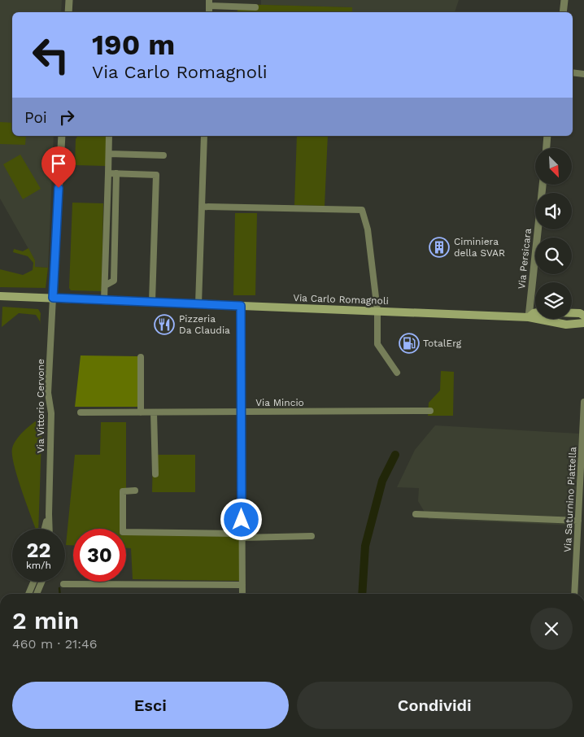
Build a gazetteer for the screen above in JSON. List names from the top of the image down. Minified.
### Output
{"streets":{"main road":["Via Carlo Romagnoli"],"street":["Via Persicara","Via Mincio","Via Vittorio Cervone","Via Saturnino Piattella"]},"crossings":[["Via Persicara","Via Carlo Romagnoli"],["Via Carlo Romagnoli","Via Vittorio Cervone"]],"places":{"building":["Ciminiera della SVAR"],"restaurant":["Pizzeria Da Claudia"],"fuel station":["TotalErg"]},"north":"bottom right","page":{"turn":["190 m","Via Carlo Romagnoli"],"then":"Poi","speed":"22 km/h","limit":"30","heading":["2 min","460 m · 21:46"],"buttons":["Esci","Condividi"]}}
